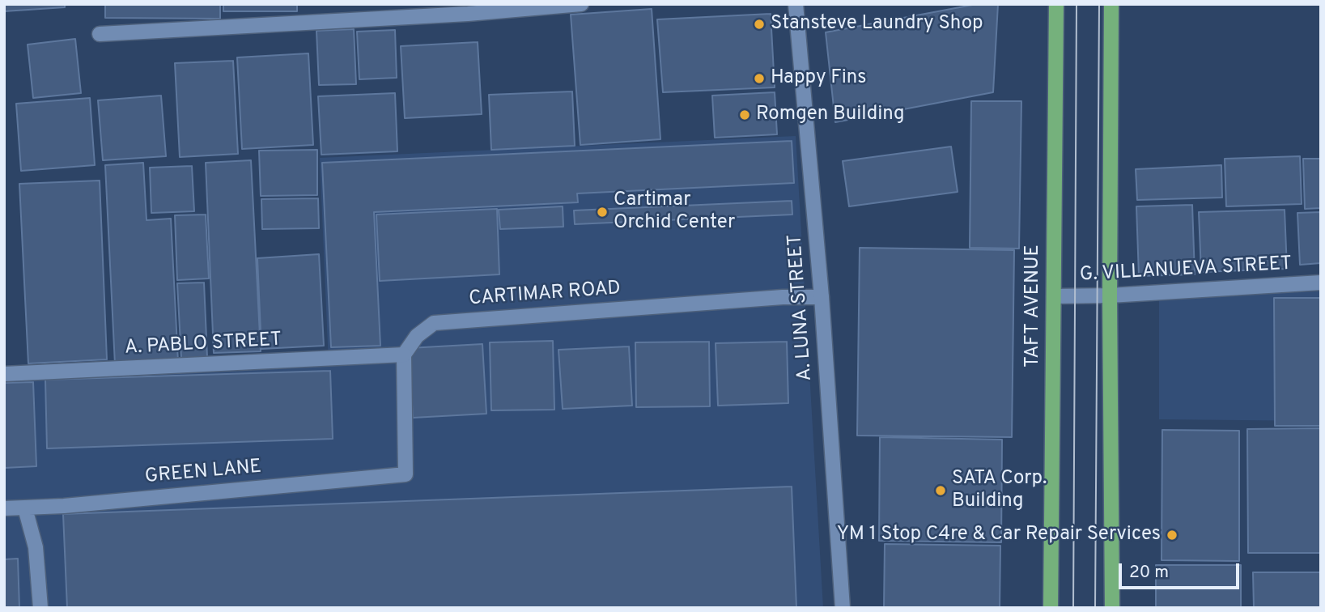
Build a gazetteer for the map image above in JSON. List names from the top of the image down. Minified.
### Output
{"streets":{"main road":["TAFT AVENUE"],"street":["G. VILLANUEVA STREET","CARTIMAR ROAD","A. LUNA STREET","A. PABLO STREET","GREEN LANE"]},"crossings":[["G. VILLANUEVA STREET","TAFT AVENUE"],["CARTIMAR ROAD","A. LUNA STREET"],["CARTIMAR ROAD","A. PABLO STREET"],["CARTIMAR ROAD","GREEN LANE"],["A. PABLO STREET","GREEN LANE"]],"places":["Stansteve Laundry Shop","Happy Fins","Romgen Building","Cartimar Orchid Center","SATA Corp. Building","YM 1 Stop C4re & Car Repair Services"],"scale_bar":"20 m"}
